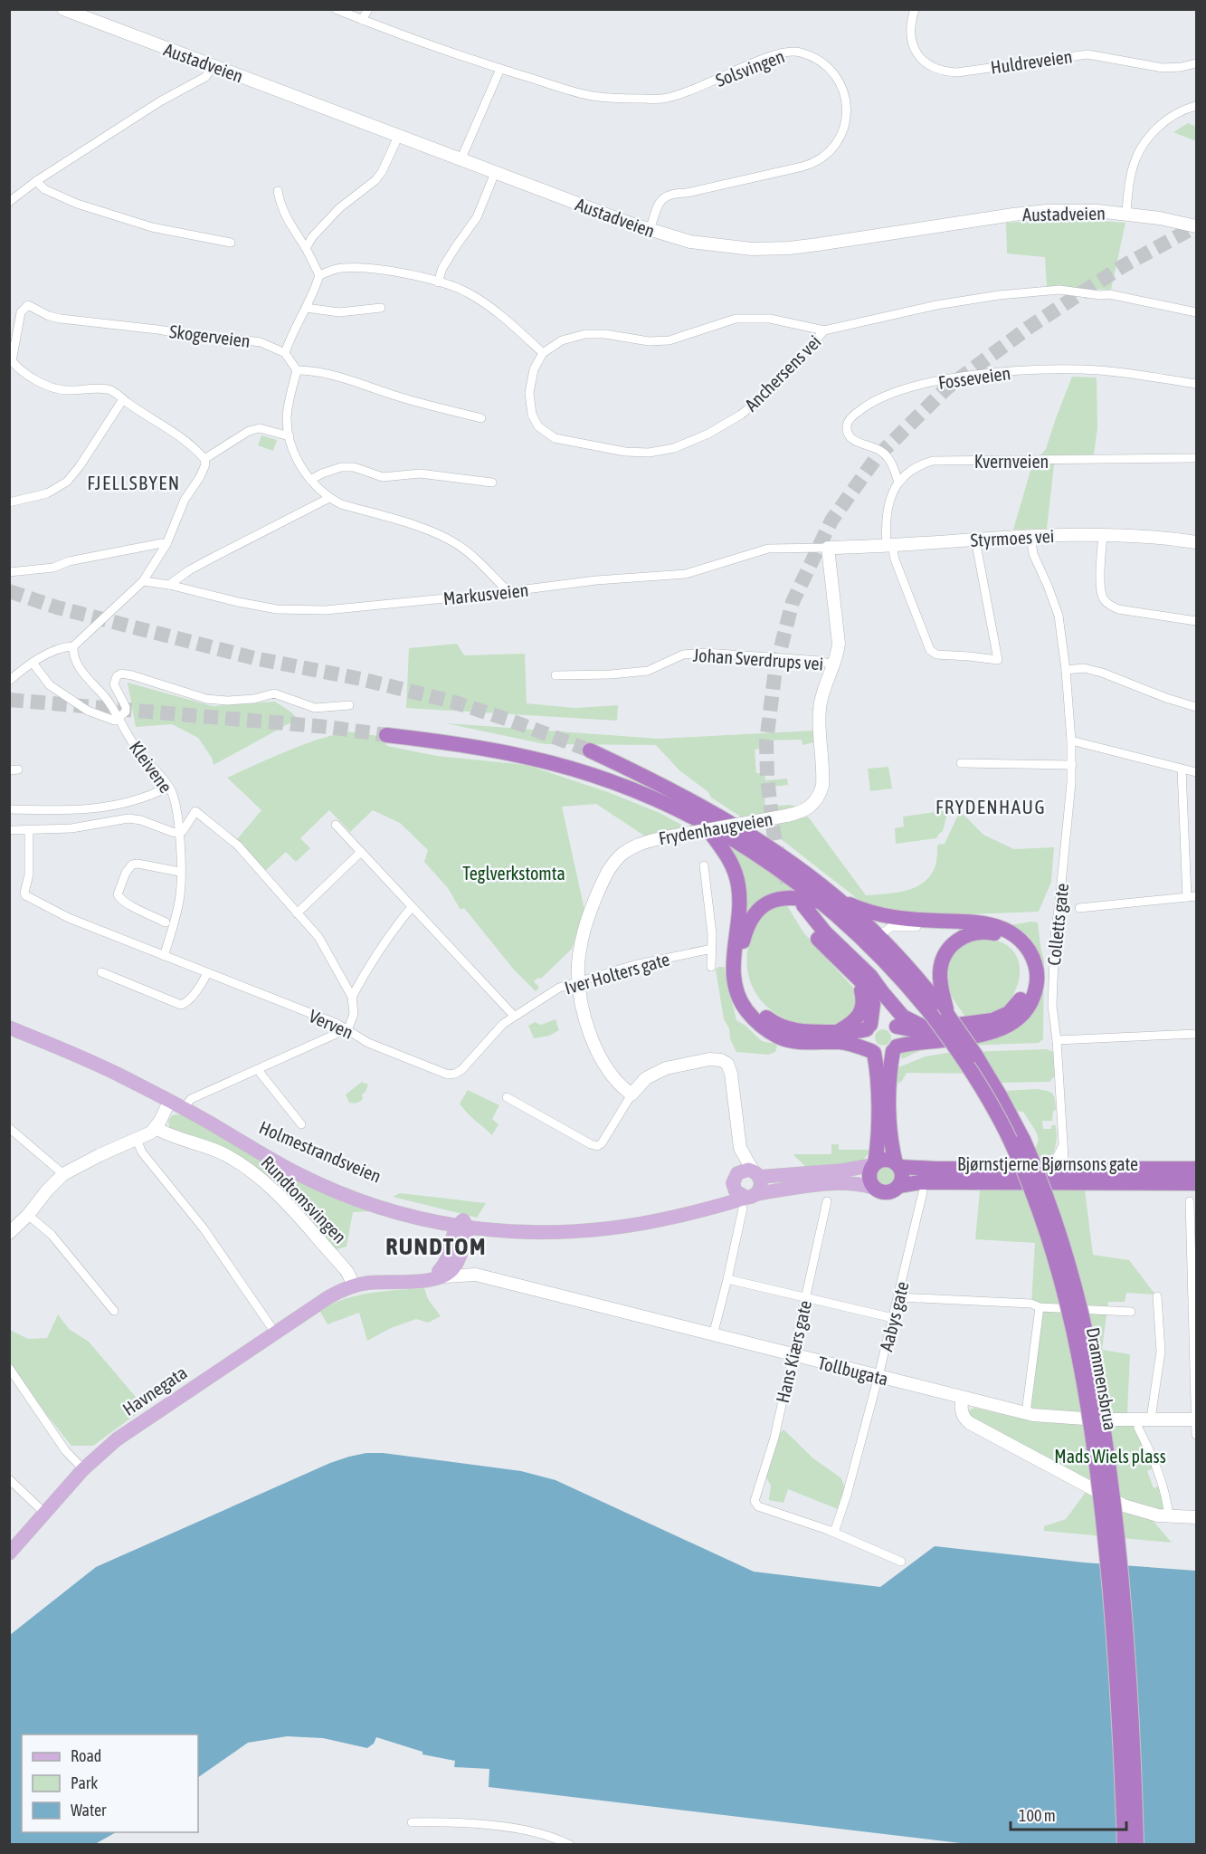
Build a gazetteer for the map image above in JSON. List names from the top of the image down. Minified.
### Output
{"streets":{"highway":["Bjørnstjerne Bjørnsons gate","Drammensbrua"],"main road":["Austadveien","Styrmoes vei","Frydenhaugveien","Holmestrandsveien","Rundtomsvingen","Tollbugata","Havnegata"],"street":["Huldreveien","Solsvingen","Skogerveien","Anchersens vei","Fosseveien","Kvernveien","Markusveien","Johan Sverdrups vei","Kleivene","Colletts gate","Iver Holters gate","Verven","Aabys gate","Hans Kiærs gate"]},"crossings":[["Austadveien","Solsvingen"],["Fosseveien","Kvernveien"],["Kvernveien","Styrmoes vei"],["Styrmoes vei","Markusveien"],["Styrmoes vei","Frydenhaugveien"],["Styrmoes vei","Colletts gate"],["Markusveien","Frydenhaugveien"],["Johan Sverdrups vei","Frydenhaugveien"],["Kleivene","Verven"],["Frydenhaugveien","Iver Holters gate"],["Colletts gate","Bjørnstjerne Bjørnsons gate"],["Iver Holters gate","Verven"],["Rundtomsvingen","Havnegata"],["Aabys gate","Hans Kiærs gate"],["Aabys gate","Tollbugata"],["Hans Kiærs gate","Tollbugata"]],"districts":["FJELLSBYEN","FRYDENHAUG","RUNDTOM"],"parks":["Teglverkstomta","Mads Wiels plass"],"legend":["Road","Park","Water"],"scale_bar":"100 m"}
